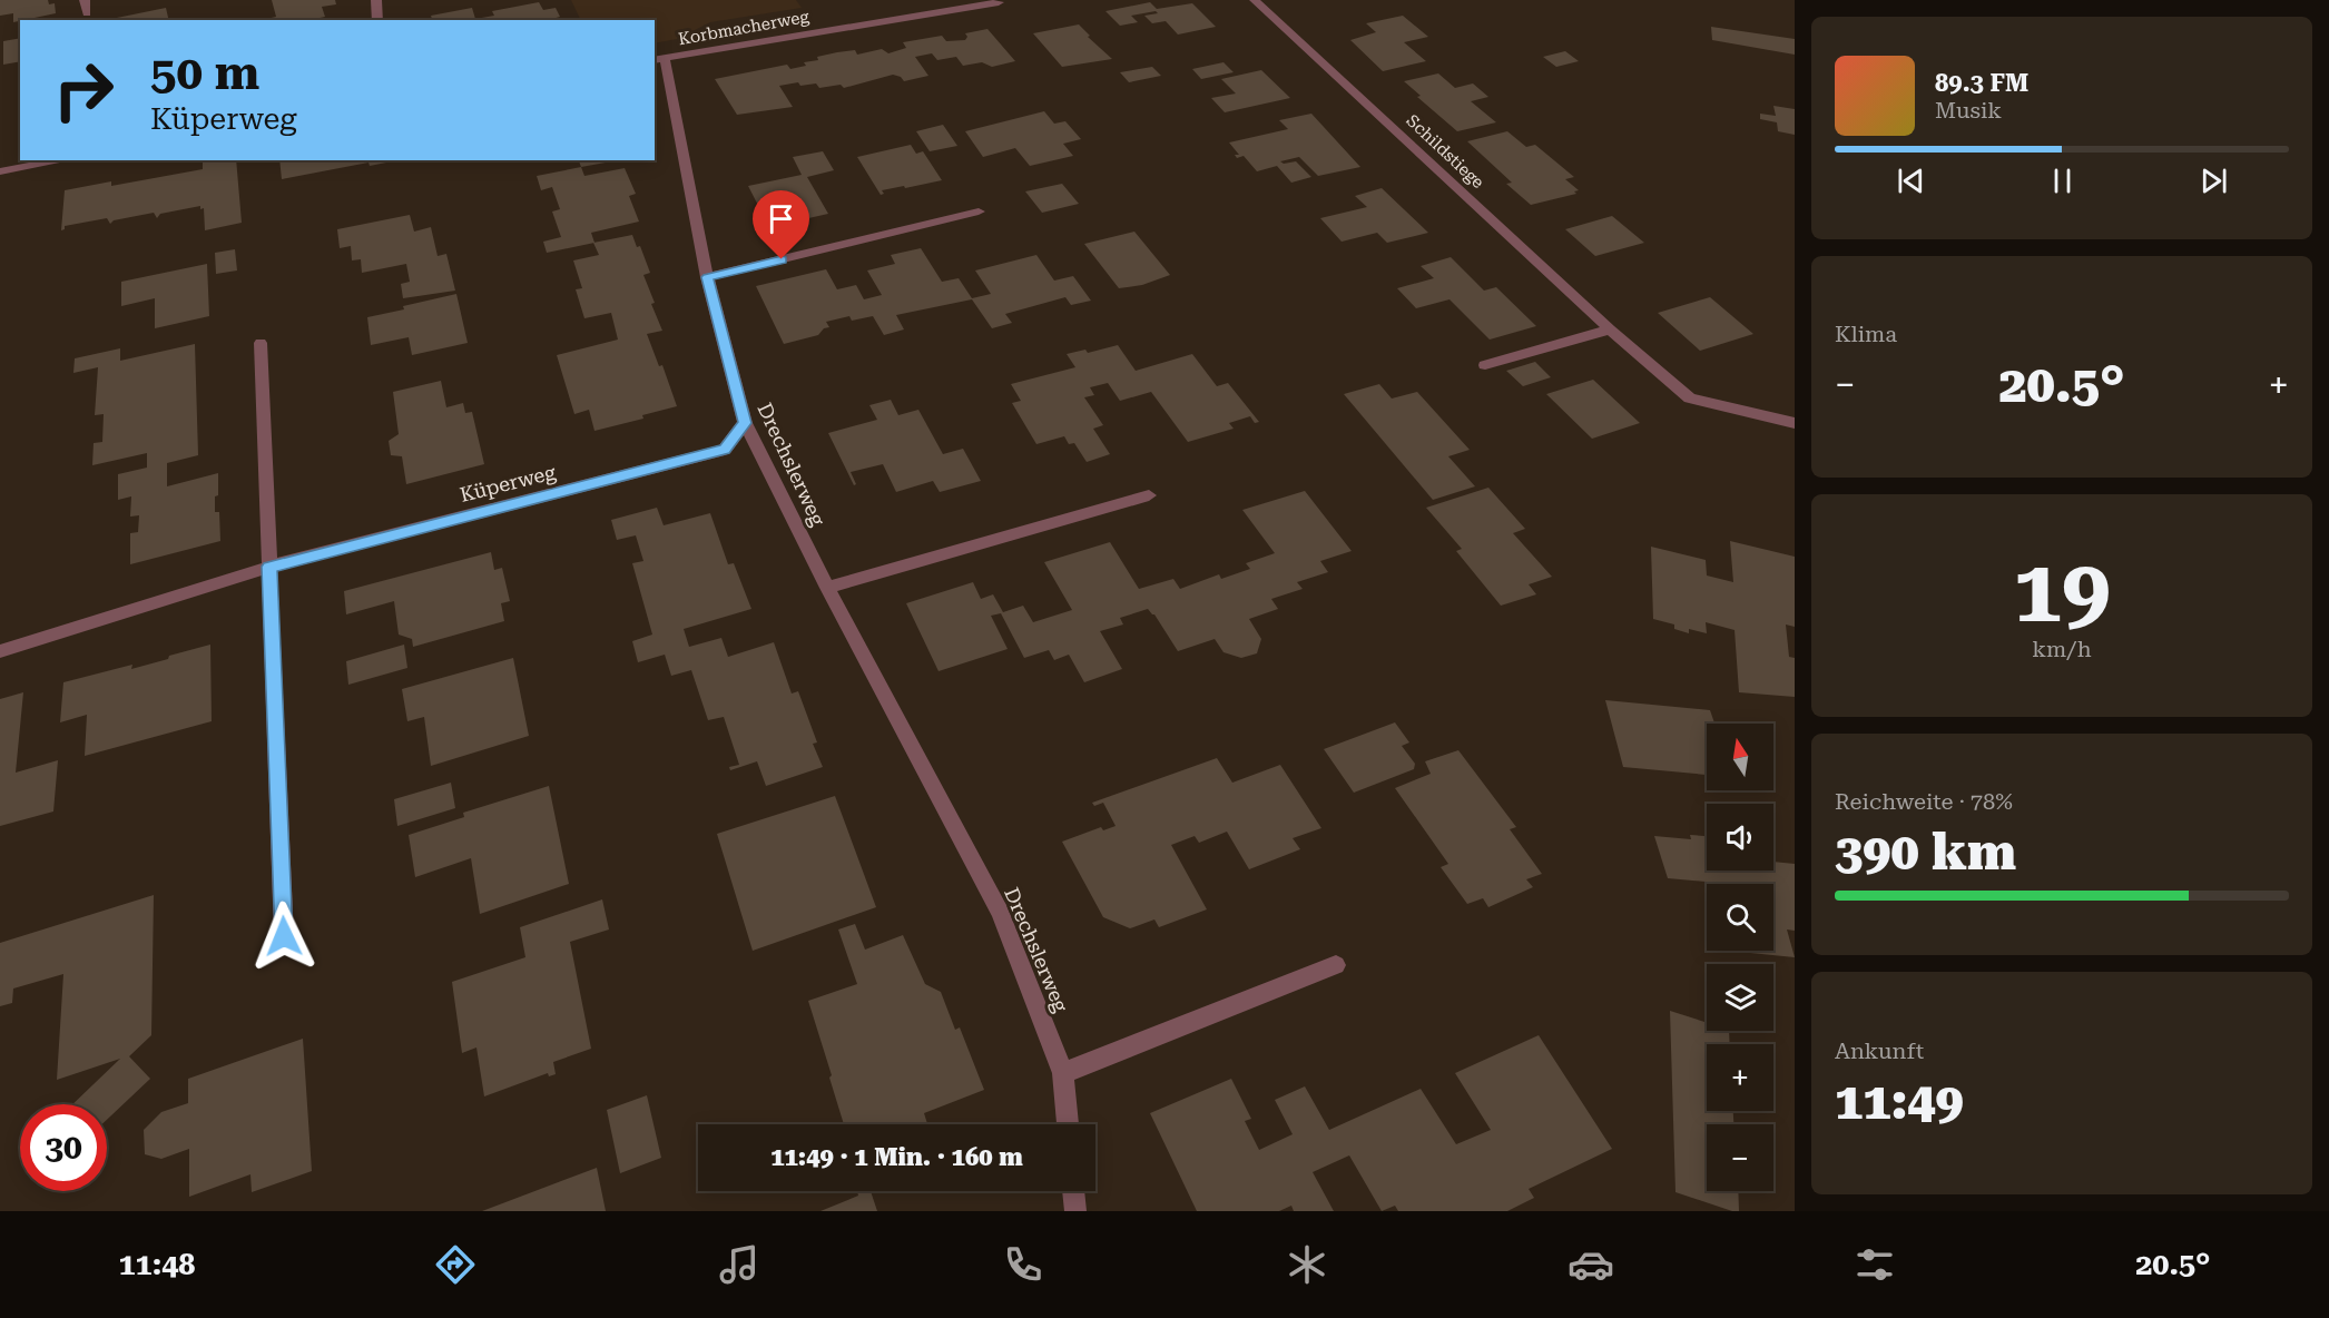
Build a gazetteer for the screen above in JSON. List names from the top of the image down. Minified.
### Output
{"streets":{"street":["Korbmacherweg","Schildstiege","Drechslerweg","Küperweg"]},"crossings":[["Korbmacherweg","Drechslerweg"],["Drechslerweg","Küperweg"]],"north":"top","page":{"turn":["50 m","Küperweg"],"song":["89.3 FM","Musik"],"tile":["Klima",["19","km/h"],["Reichweite · 78%","390 km"],["Ankunft","11:49"]],"heat":["−","20.5°","+"],"map_buttons":["+","−"],"limit":"30","trip":"11:49 · 1 Min. · 160 m","tabs":["11:48","20.5°"]}}
